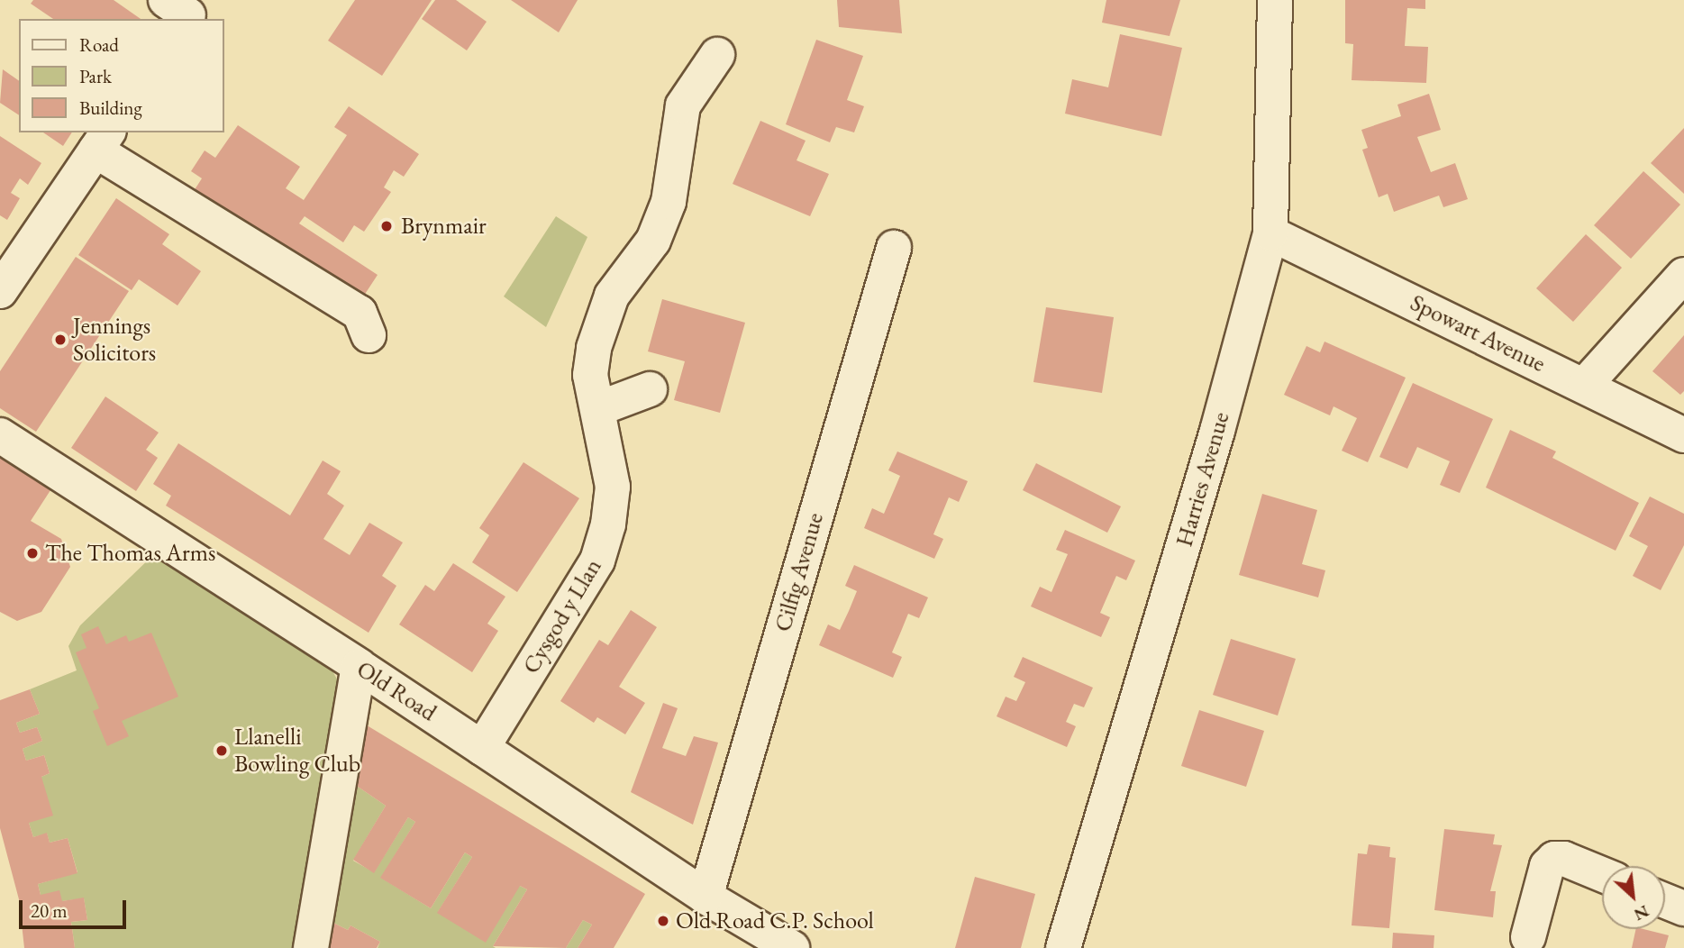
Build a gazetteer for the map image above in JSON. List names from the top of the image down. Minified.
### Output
{"streets":{"street":["Spowart Avenue","Harries Avenue","Cilfig Avenue","Cysgod y Llan","Old Road"]},"crossings":[["Spowart Avenue","Harries Avenue"],["Cilfig Avenue","Old Road"],["Cysgod y Llan","Old Road"]],"places":["Brynmair","Jennings Solicitors","The Thomas Arms","Llanelli Bowling Club","Old Road C.P. School"],"legend":["Road","Park","Building"],"scale_bar":"20 m","north":"bottom right"}
